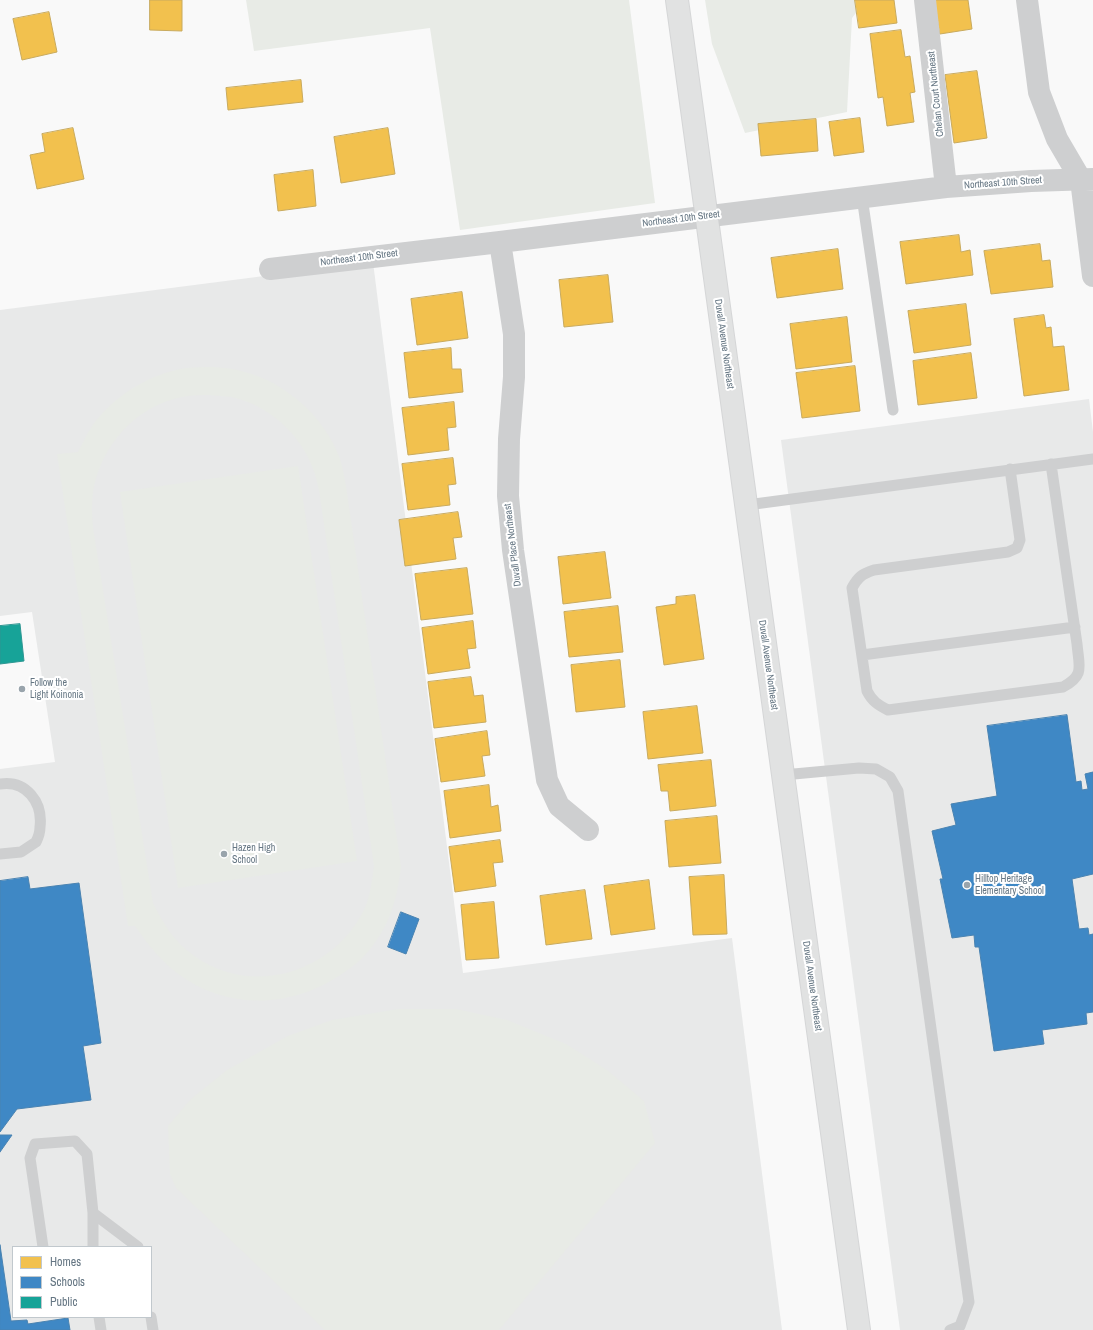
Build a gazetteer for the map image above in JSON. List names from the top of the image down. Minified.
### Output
{"streets":{"main road":["Duvall Avenue Northeast"],"street":["Chelan Court Northeast","Northeast 10th Street","Duvall Place Northeast"]},"crossings":[["Chelan Court Northeast","Northeast 10th Street"],["Northeast 10th Street","Duvall Avenue Northeast"],["Northeast 10th Street","Duvall Place Northeast"]],"places":["Follow the Light Koinonia","Hazen High School","Hilltop Heritage Elementary School"],"legend":["Homes","Schools","Public"]}
